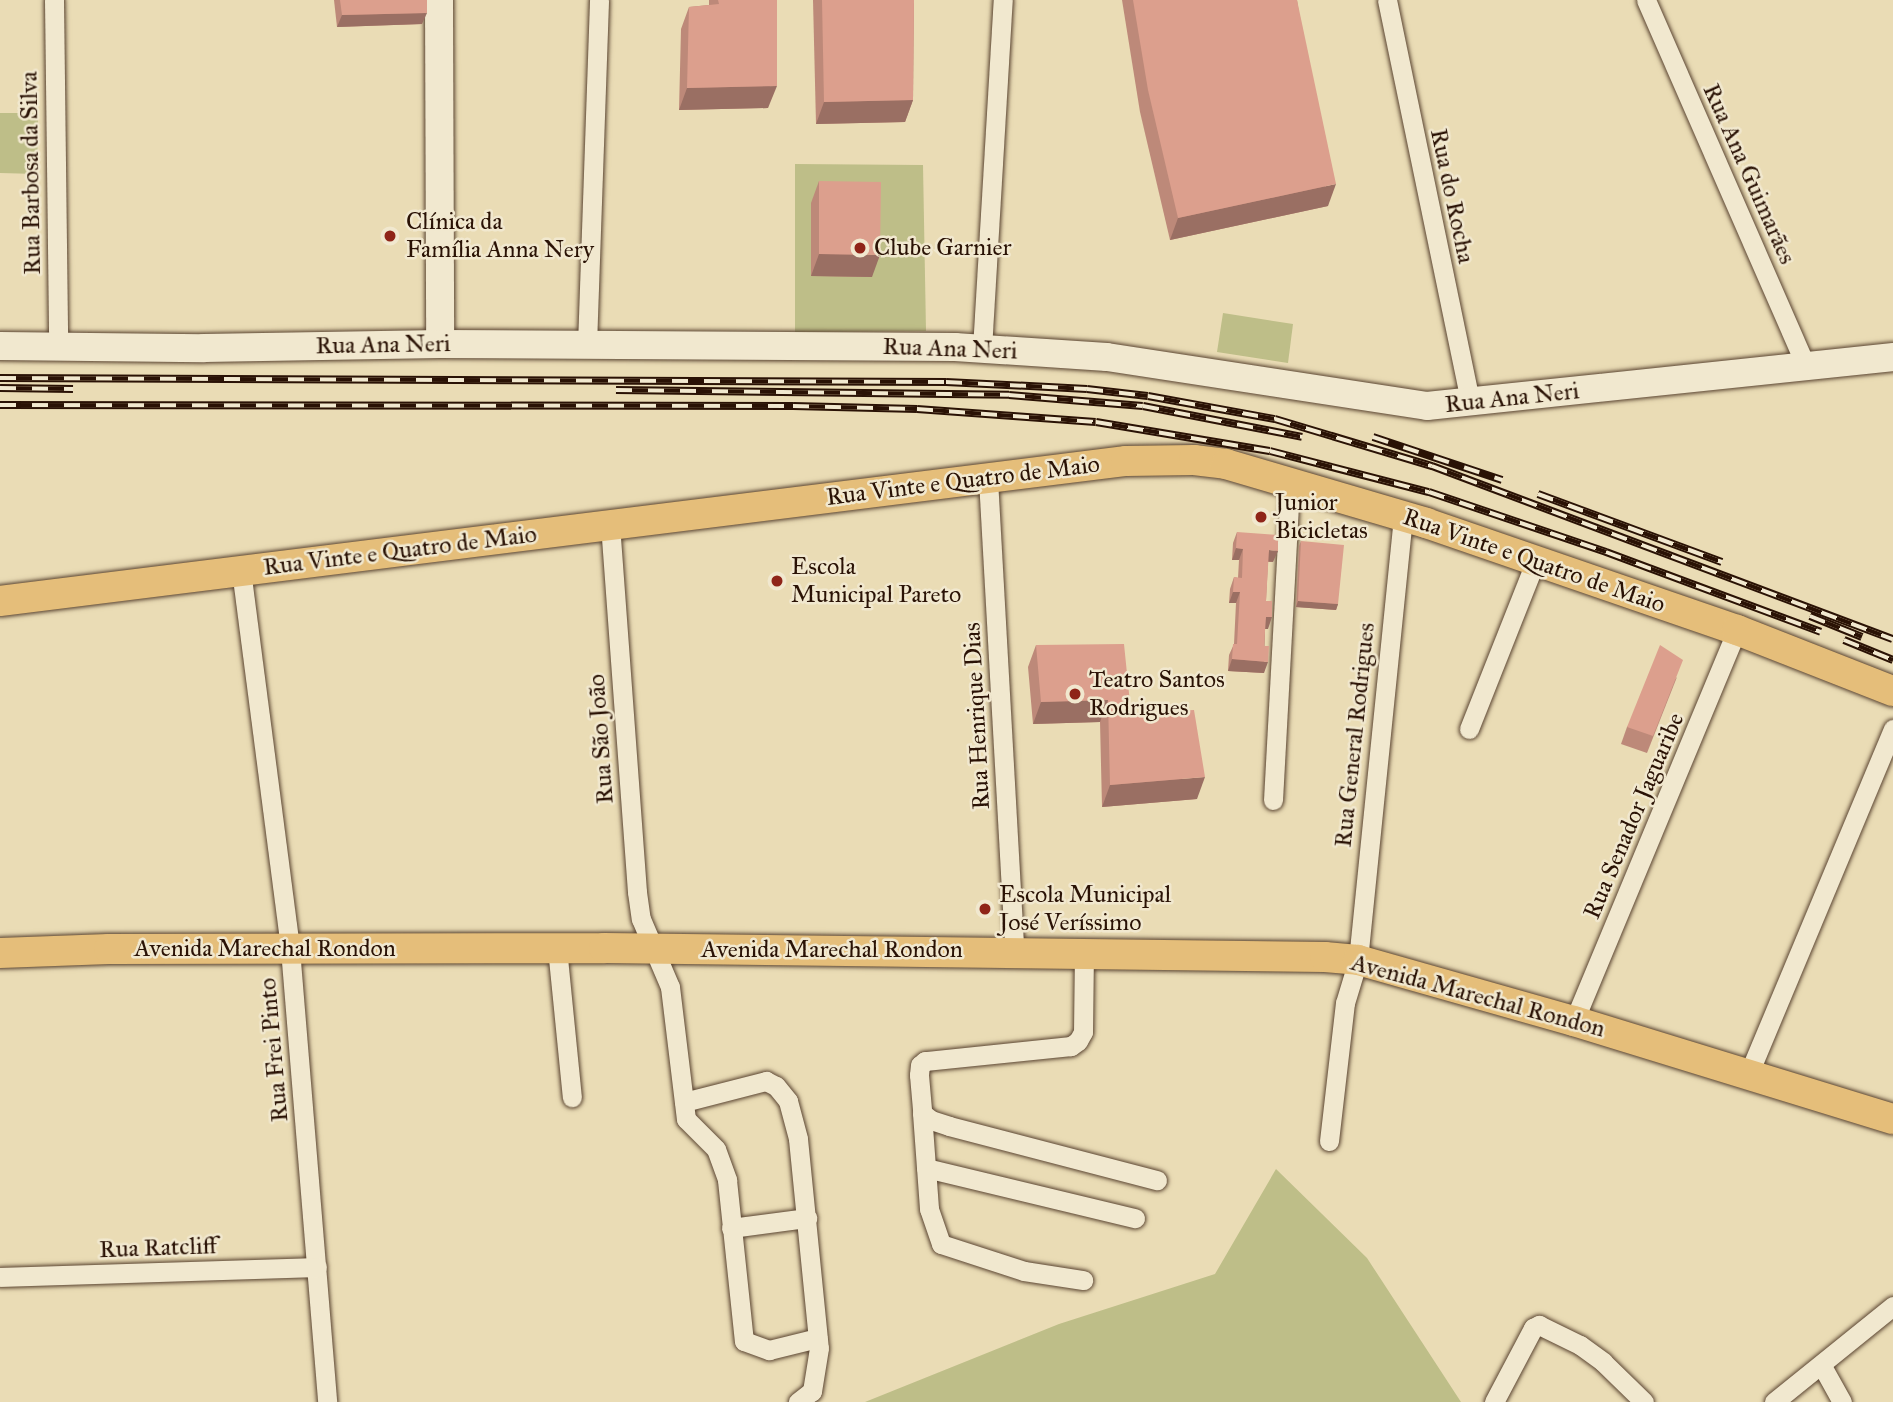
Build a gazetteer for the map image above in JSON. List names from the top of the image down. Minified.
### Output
{"streets":{"main road":["Rua Ana Neri","Rua Vinte e Quatro de Maio","Avenida Marechal Rondon"],"street":["Rua Barbosa da Silva","Rua Ana Guimarães","Rua do Rocha","Rua Henrique Dias","Rua General Rodrigues","Rua São João","Rua Senador Jaguaribe","Rua Frei Pinto","Rua Ratcliff"]},"crossings":[["Rua Barbosa da Silva","Rua Ana Neri"],["Rua Ana Guimarães","Rua Ana Neri"],["Rua do Rocha","Rua Ana Neri"],["Rua Vinte e Quatro de Maio","Rua Henrique Dias"],["Rua Vinte e Quatro de Maio","Rua General Rodrigues"],["Rua Vinte e Quatro de Maio","Rua São João"],["Rua Vinte e Quatro de Maio","Rua Senador Jaguaribe"],["Rua Vinte e Quatro de Maio","Rua Frei Pinto"],["Rua Henrique Dias","Avenida Marechal Rondon"],["Rua General Rodrigues","Avenida Marechal Rondon"],["Rua São João","Avenida Marechal Rondon"],["Rua Senador Jaguaribe","Avenida Marechal Rondon"],["Avenida Marechal Rondon","Rua Frei Pinto"],["Rua Frei Pinto","Rua Ratcliff"]],"places":["Clínica da Família Anna Nery","Clube Garnier","Junior Bicicletas","Escola Municipal Pareto","Teatro Santos Rodrigues","Escola Municipal José Veríssimo"]}
